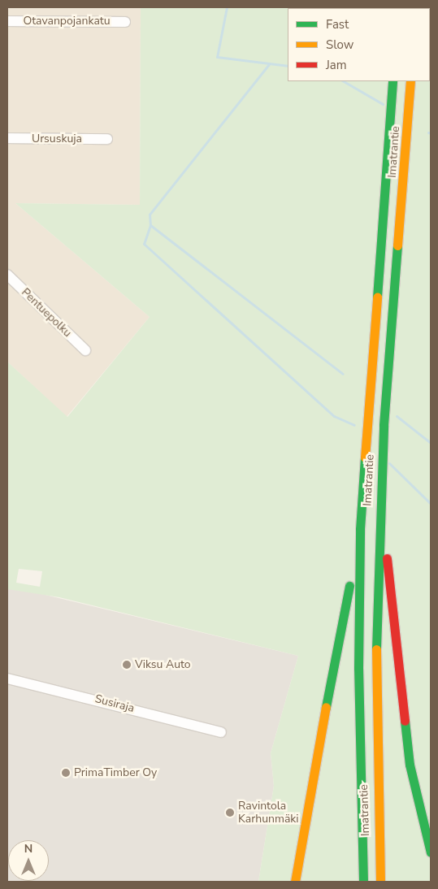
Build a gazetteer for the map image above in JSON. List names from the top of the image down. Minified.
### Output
{"streets":{"highway":["Imatrantie"],"street":["Otavanpojankatu","Ursuskuja","Pentuepolku","Susiraja"]},"places":["Viksu Auto","PrimaTimber Oy","Ravintola Karhunmäki"],"legend":["Fast","Slow","Jam"],"north":"top"}
